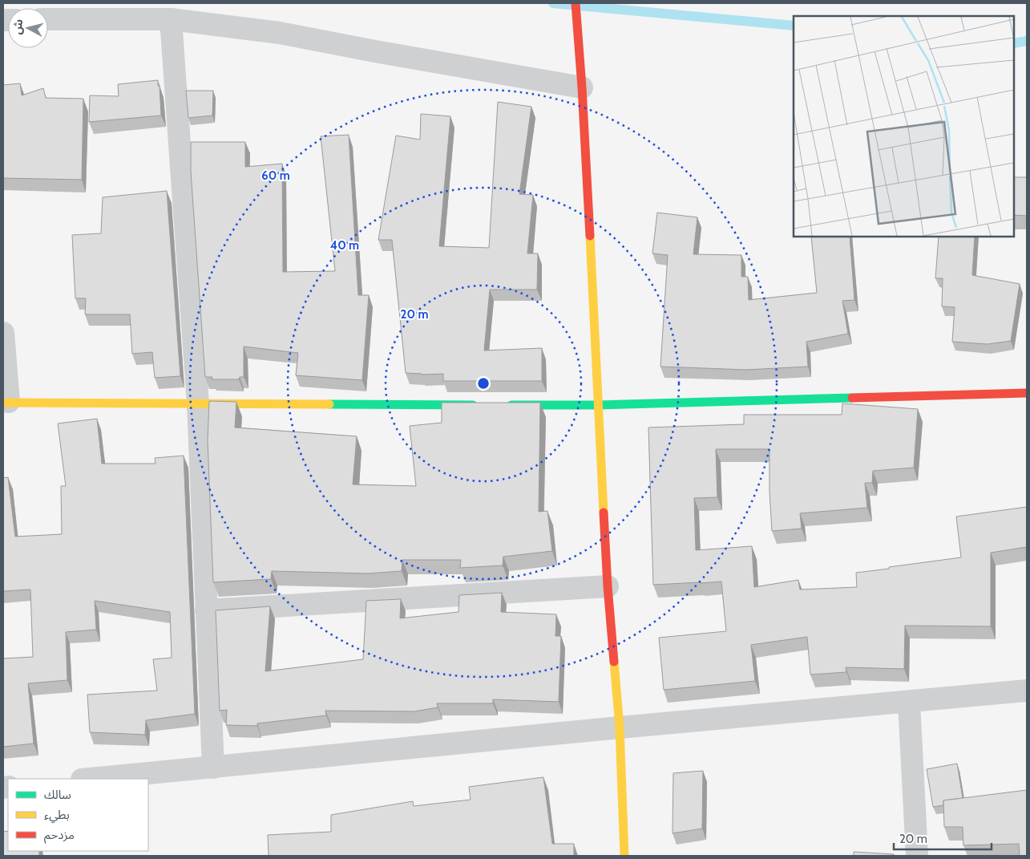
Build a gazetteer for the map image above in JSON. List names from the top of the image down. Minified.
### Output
{"legend":["سالك","بطيء","مزدحم"],"scale_bar":"20 m","north":"left","rings":["60 m","40 m","20 m"]}
